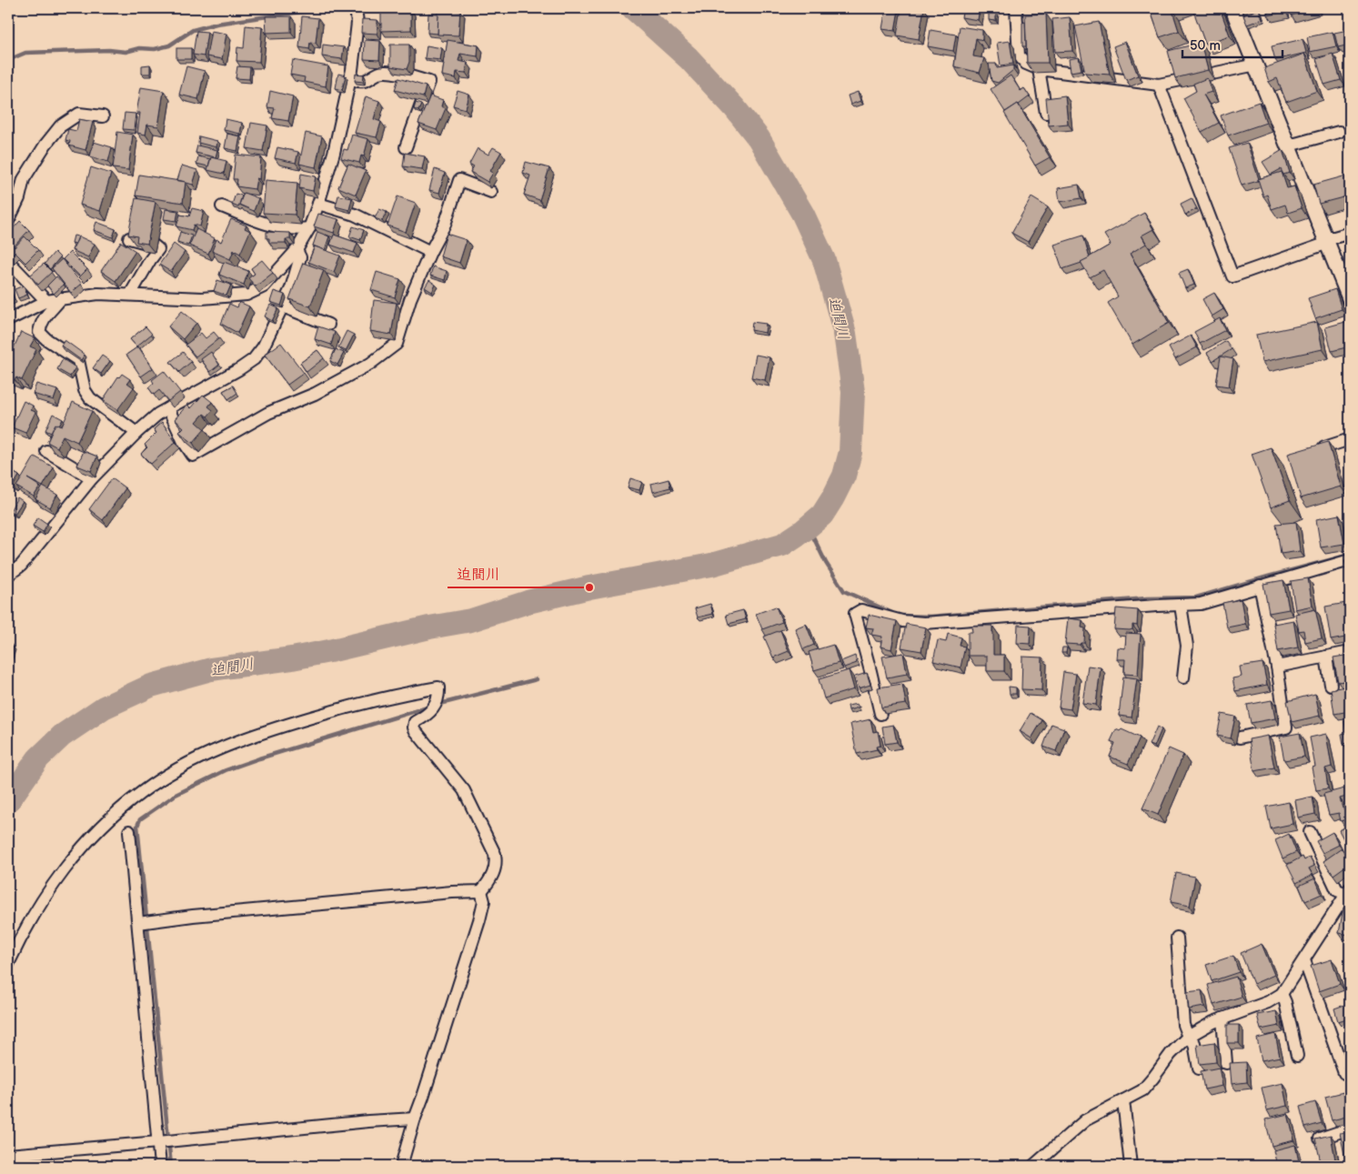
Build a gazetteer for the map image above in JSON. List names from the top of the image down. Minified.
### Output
{"water":["迫間川"],"places":["迫間川"],"scale_bar":"50 m"}
